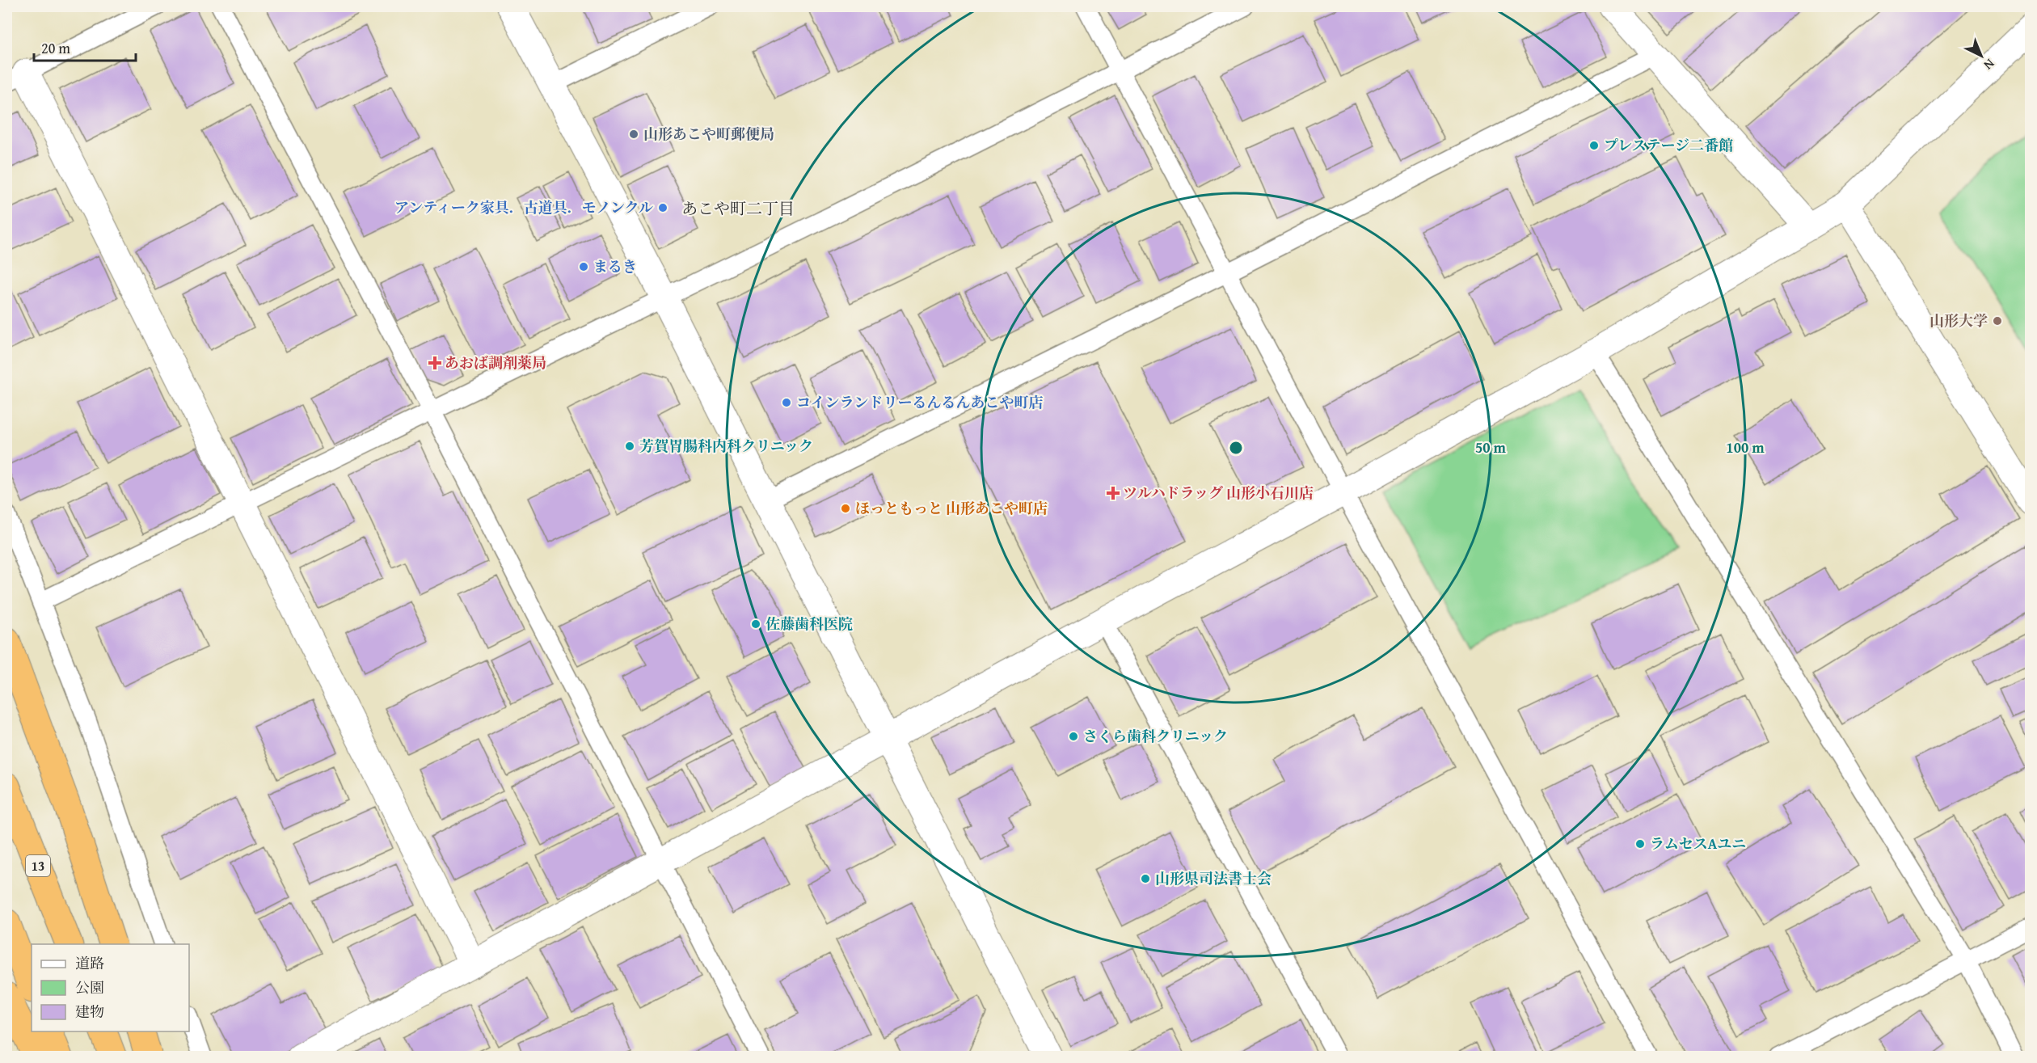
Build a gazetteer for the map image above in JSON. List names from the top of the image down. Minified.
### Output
{"streets":{"highway":["13"]},"districts":["あこや町二丁目"],"places":{"other":["山形あこや町郵便局","プレステージ二番館","アンティーク家具．古道具．モノンクル","まるき","山形大学","コインランドリーるんるんあこや町店","芳賀胃腸科内科クリニック","ほっともっと 山形あこや町店","佐藤歯科医院","さくら歯科クリニック","ラムセスAユニ","山形県司法書士会"],"health":["あおば調剤薬局","ツルハドラッグ 山形小石川店"]},"legend":["道路","公園","建物"],"scale_bar":"20 m","north":"bottom right","rings":["50 m","100 m"]}
